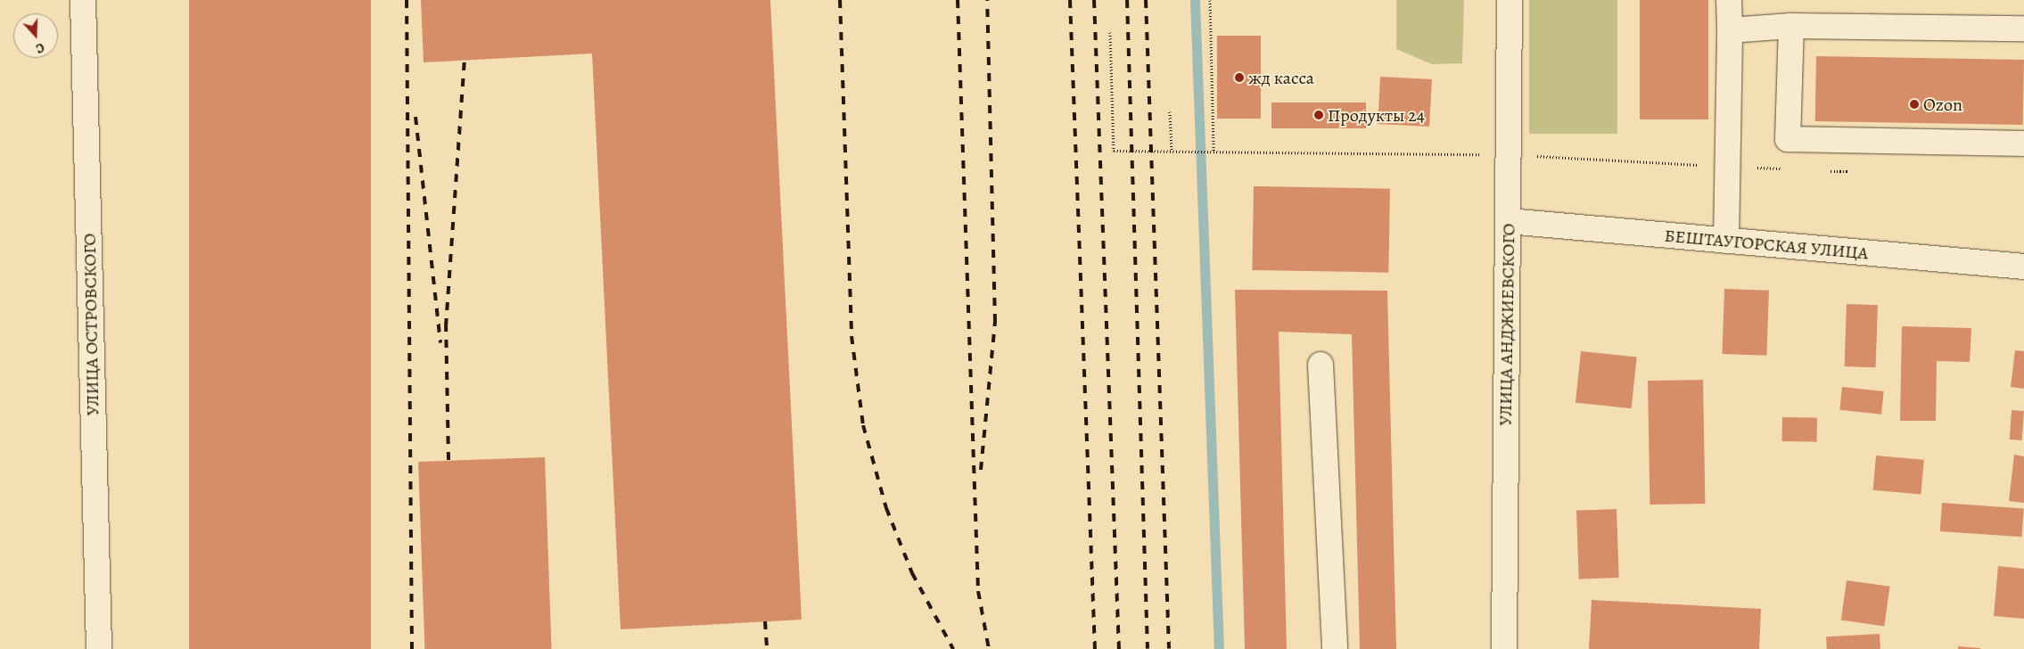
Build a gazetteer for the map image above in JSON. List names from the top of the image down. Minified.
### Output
{"streets":{"street":["БЕШТАУГОРСКАЯ УЛИЦА","УЛИЦА ОСТРОВСКОГО","УЛИЦА АНДЖИЕВСКОГО"]},"crossings":[["БЕШТАУГОРСКАЯ УЛИЦА","УЛИЦА АНДЖИЕВСКОГО"]],"places":["жд касса","Ozon","Продукты 24"],"north":"bottom"}
